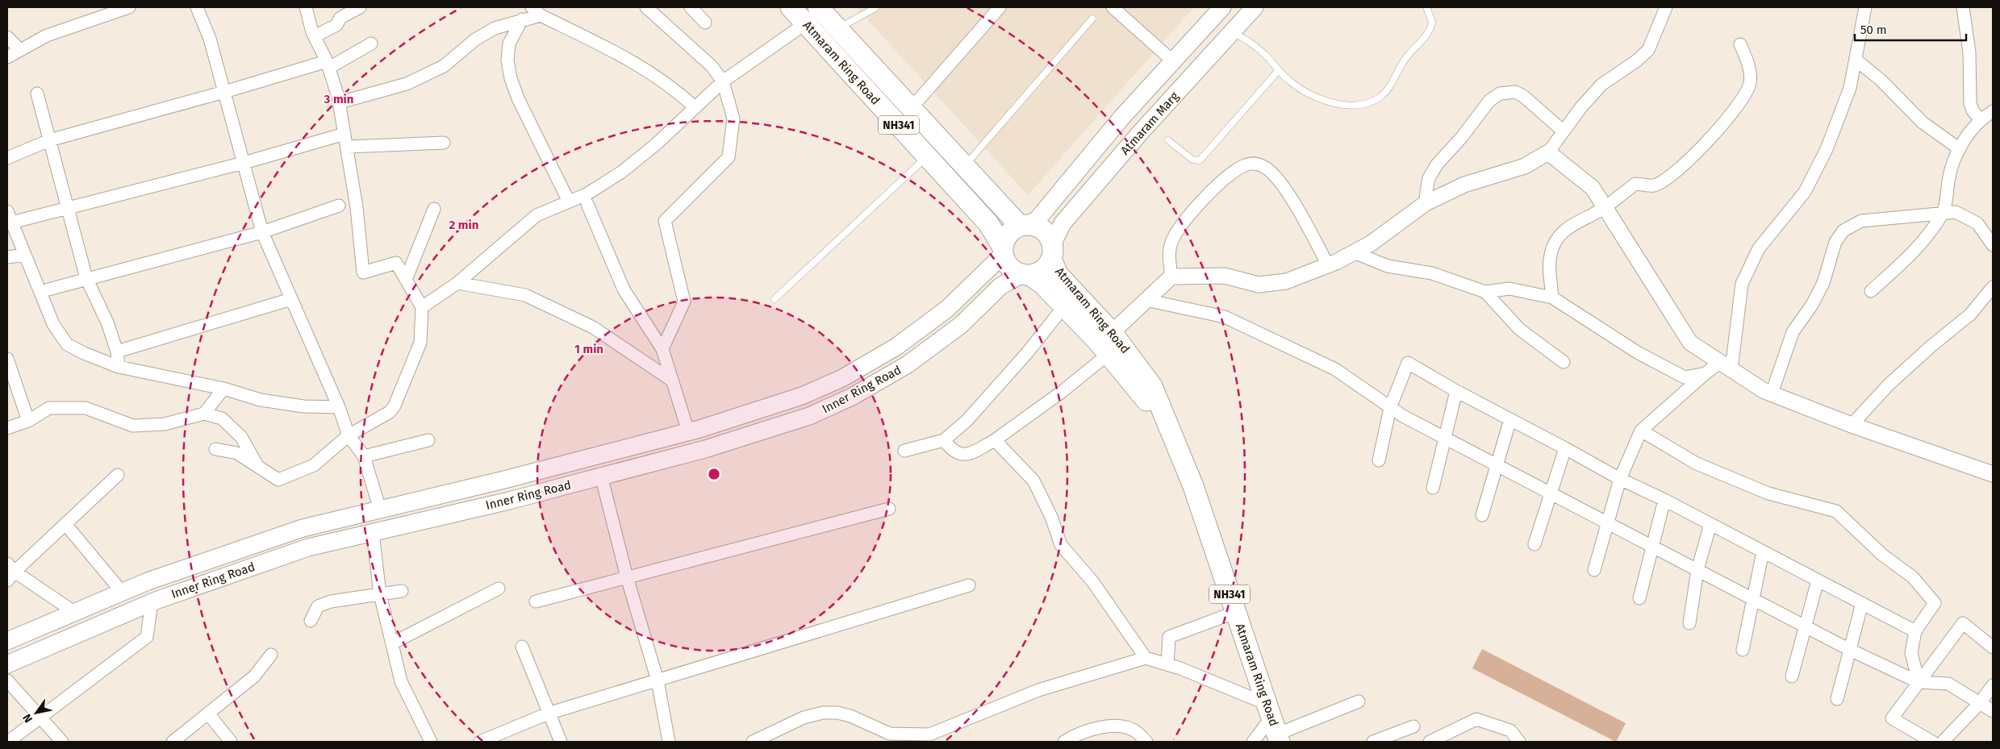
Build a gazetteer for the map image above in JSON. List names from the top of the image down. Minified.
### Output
{"streets":{"highway":["Atmaram Ring Road","NH341"],"main road":["Atmaram Marg","Inner Ring Road"]},"crossings":[["Atmaram Ring Road","Atmaram Marg"],["Atmaram Ring Road","NH341"],["Atmaram Ring Road","Inner Ring Road"],["Atmaram Marg","NH341"],["Atmaram Marg","Inner Ring Road"],["NH341","Inner Ring Road"]],"scale_bar":"50 m","north":"bottom left","rings":["3 min","2 min","1 min"]}
